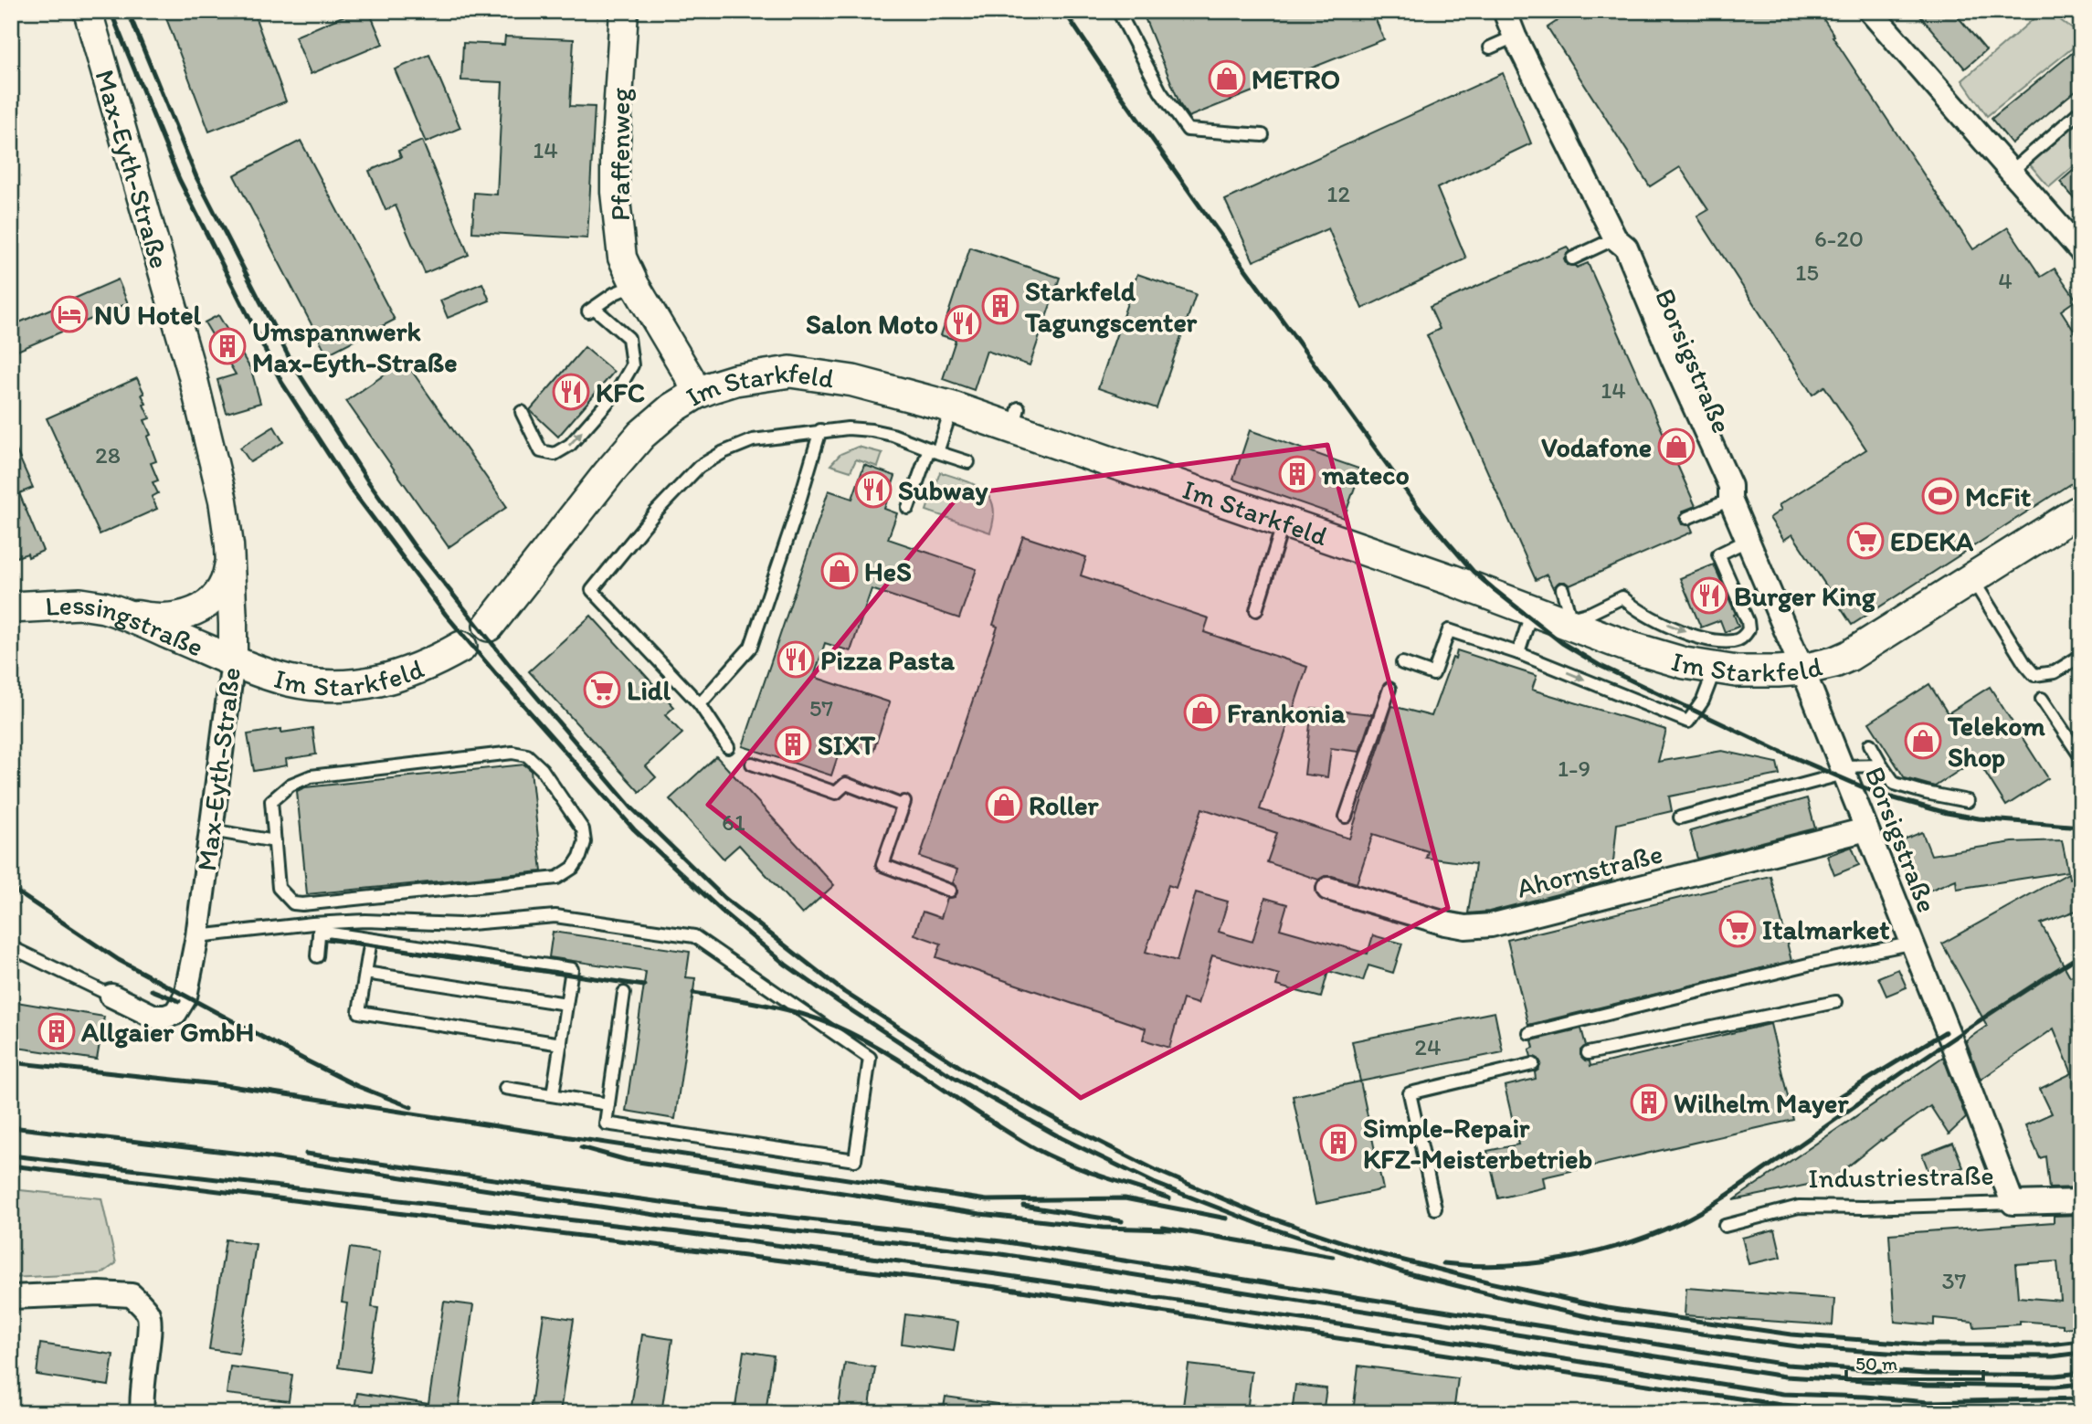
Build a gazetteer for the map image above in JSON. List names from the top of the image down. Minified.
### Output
{"streets":{"main road":["Im Starkfeld","Lessingstraße"],"street":["Pfaffenweg","Max-Eyth-Straße","Borsigstraße","Ahornstraße","Industriestraße"]},"crossings":[["Pfaffenweg","Im Starkfeld"],["Max-Eyth-Straße","Im Starkfeld"],["Max-Eyth-Straße","Lessingstraße"],["Borsigstraße","Im Starkfeld"],["Borsigstraße","Ahornstraße"],["Borsigstraße","Industriestraße"],["Im Starkfeld","Lessingstraße"]],"places":{"shop":["METRO","Vodafone","HeS","Frankonia","Telekom Shop","Roller"],"building":["Starkfeld Tagungscenter","Umspannwerk Max-Eyth-Straße","mateco","SIXT","Allgaier GmbH","Wilhelm Mayer","Simple-Repair KFZ-Meisterbetrieb"],"hotel":["NU Hotel"],"restaurant":["Salon Moto","KFC","Subway","Burger King","Pizza Pasta"],"sports":["McFit"],"supermarket":["EDEKA","Lidl","Italmarket"]},"house_numbers":["14","12","6-20","15","4","14","28","57","1-9","61","24","37"],"scale_bar":"50 m"}
